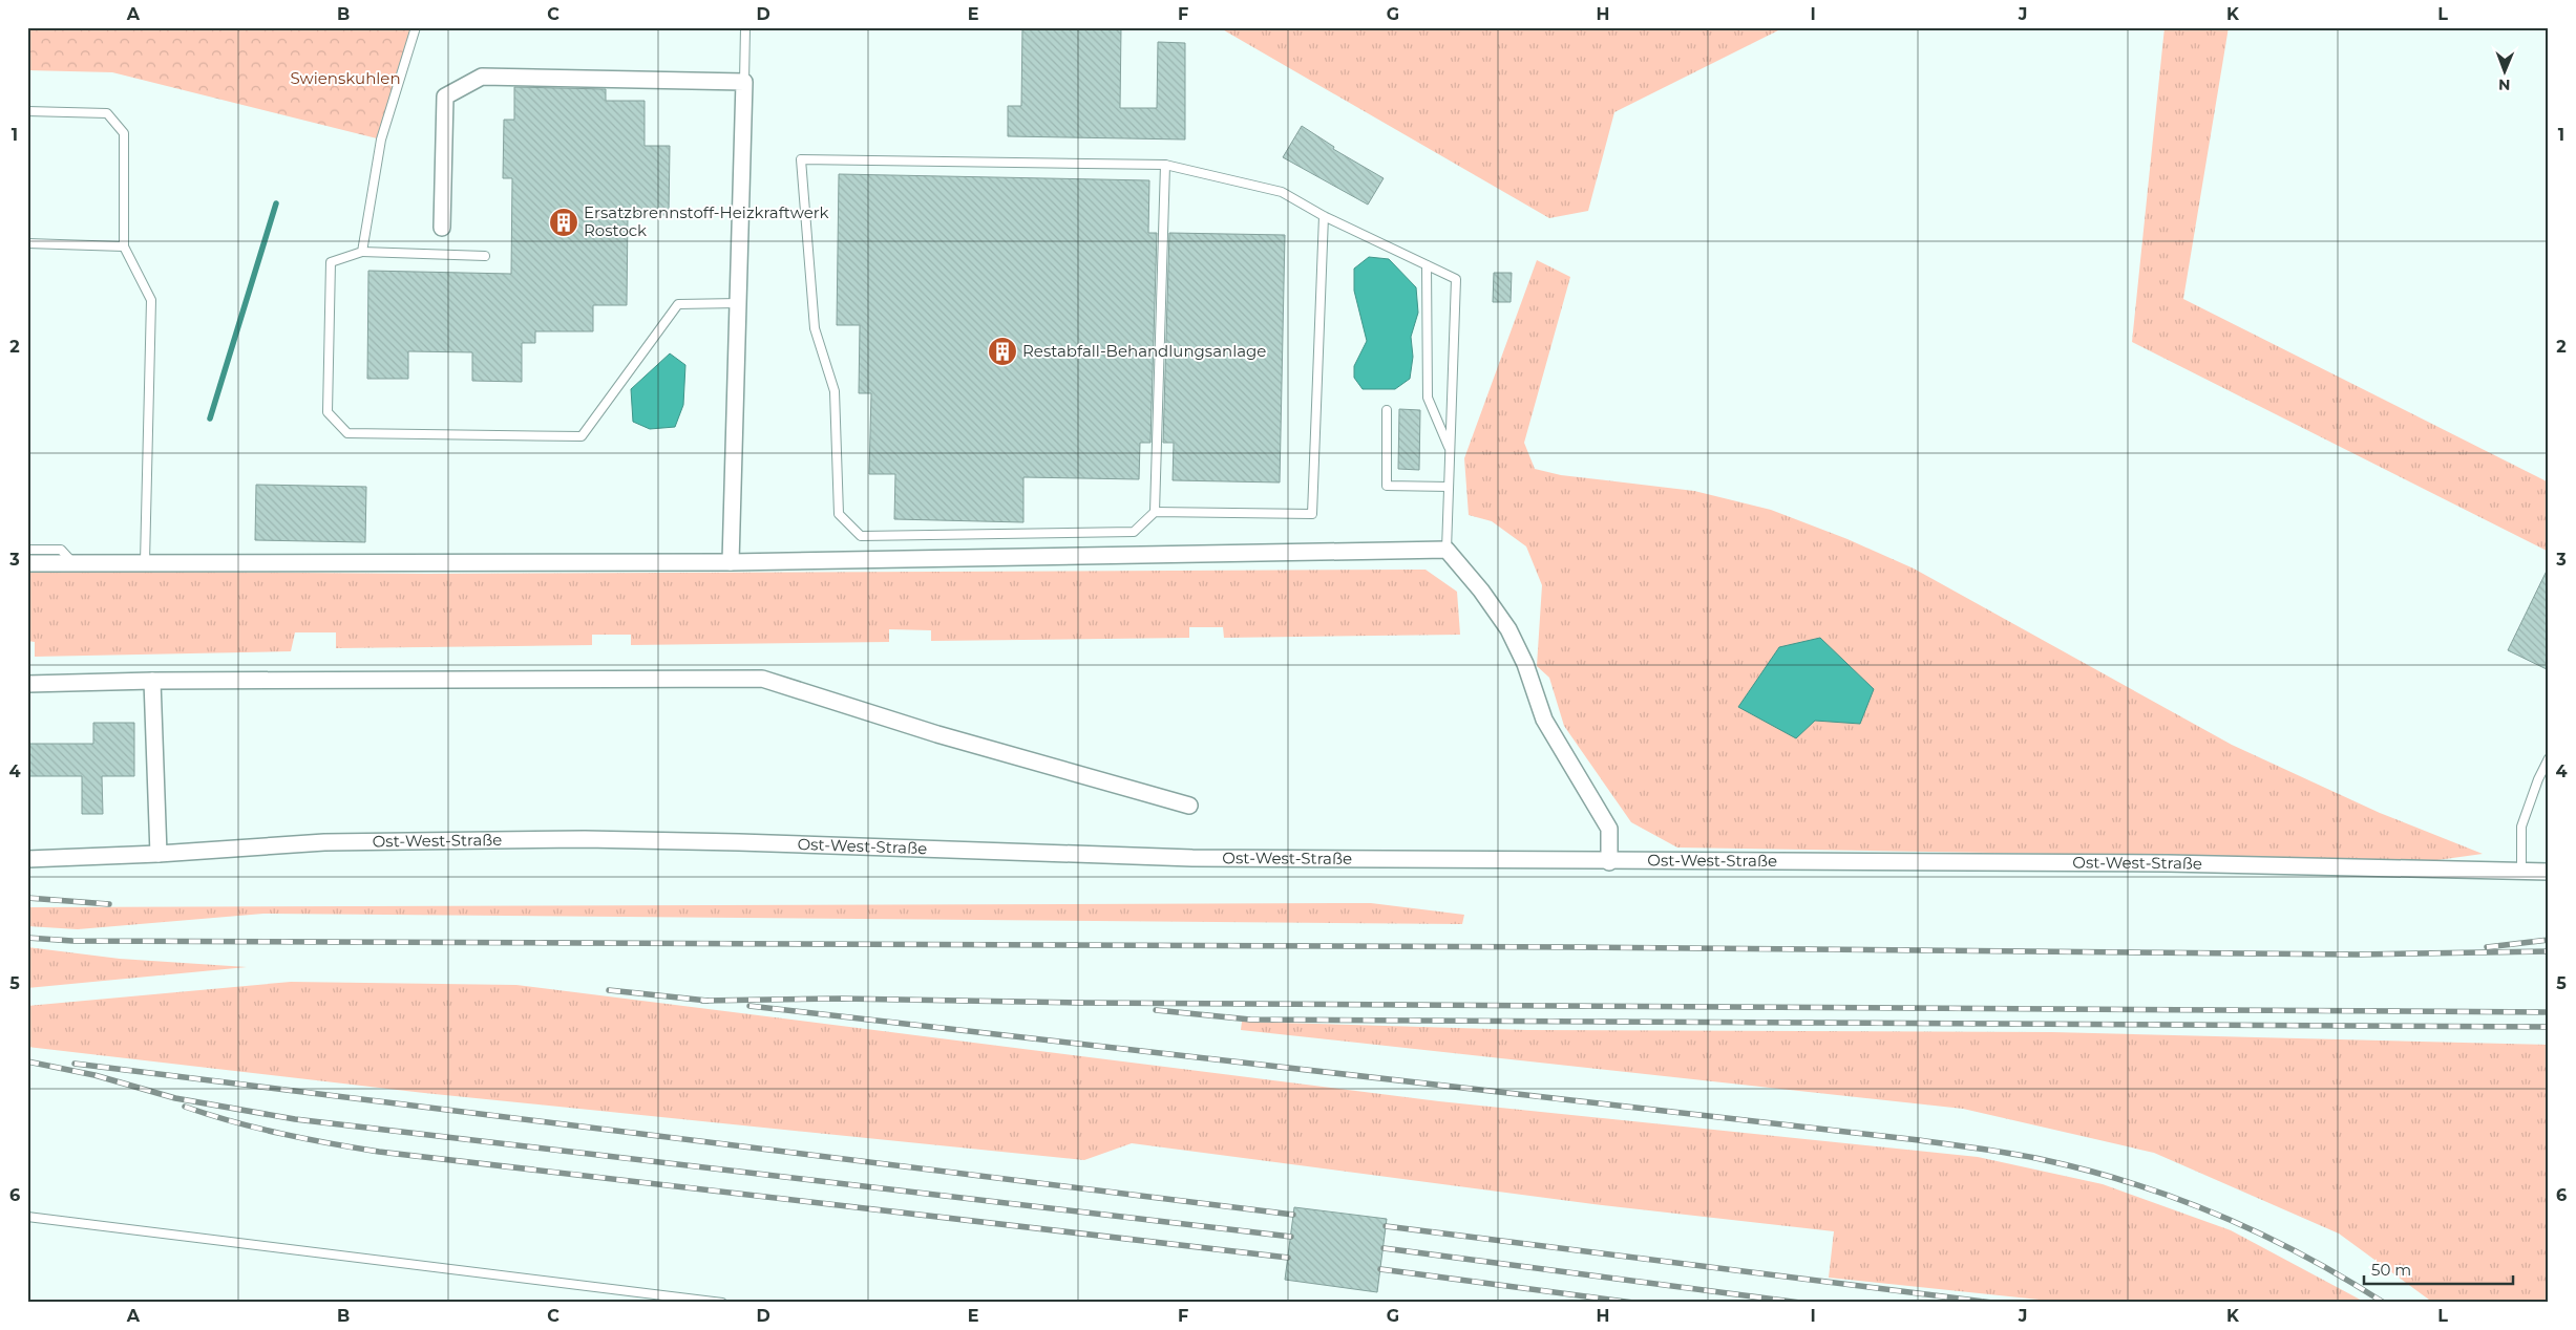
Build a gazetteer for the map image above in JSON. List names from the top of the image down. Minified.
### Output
{"streets":{"street":["Ost-West-Straße"]},"parks":["Swienskuhlen"],"places":{"building":["Ersatzbrennstoff-Heizkraftwerk Rostock","Restabfall-Behandlungsanlage"]},"scale_bar":"50 m","north":"bottom","grid":{"columns":["A","B","C","D","E","F","G","H","I","J","K","L"],"rows":["1","2","3","4","5","6"]}}
